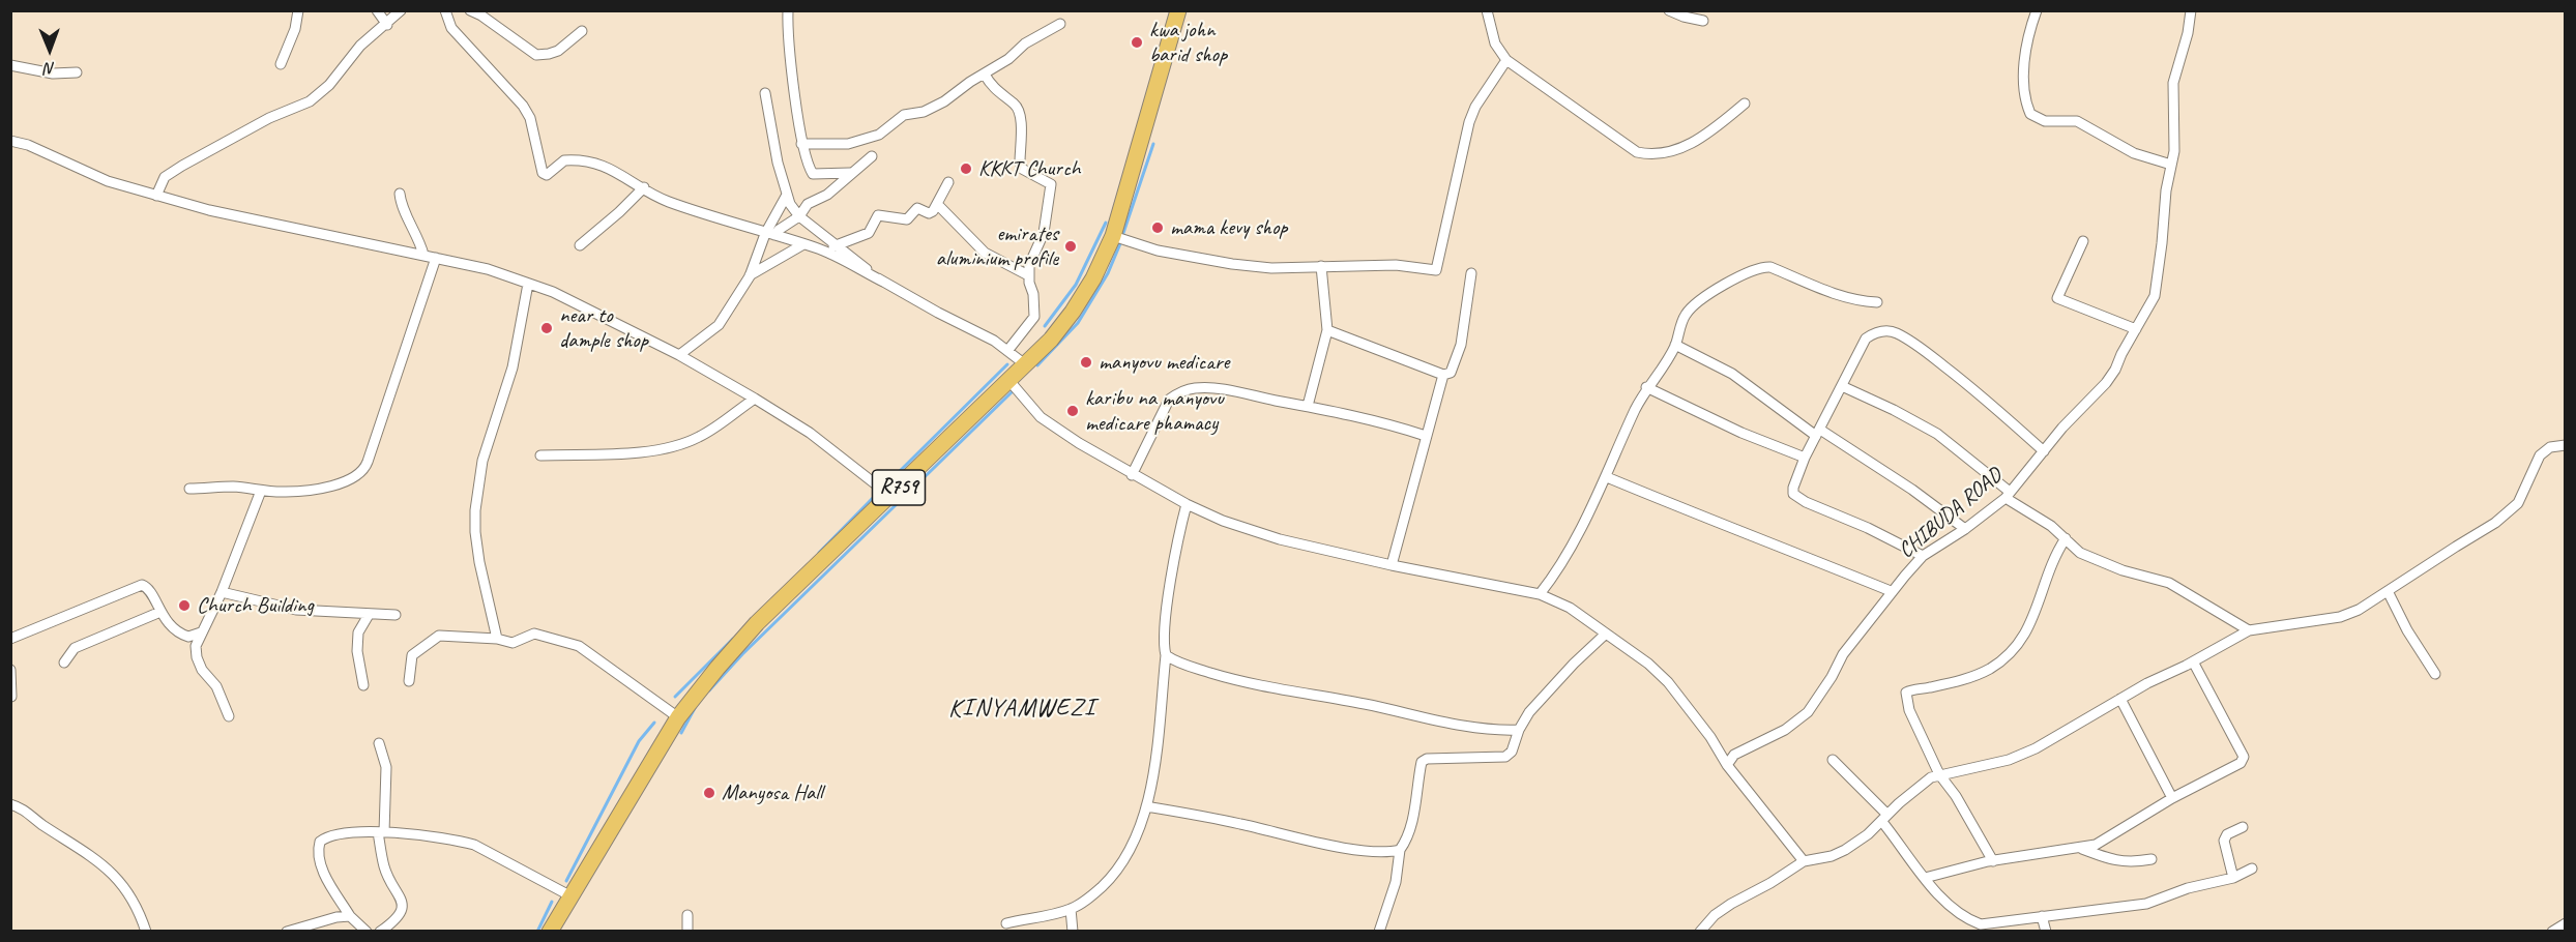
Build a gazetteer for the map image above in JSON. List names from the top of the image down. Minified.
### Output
{"streets":{"main road":["R759"],"street":["CHIBUDA ROAD"]},"districts":["KINYAMWEZI"],"places":["kwa john barid shop","KKKT Church","mama kevy shop","emirates aluminium profile","near to dample shop","manyovu medicare","karibu na manyovu medicare phamacy","Church Building","Manyosa Hall"],"north":"bottom"}
